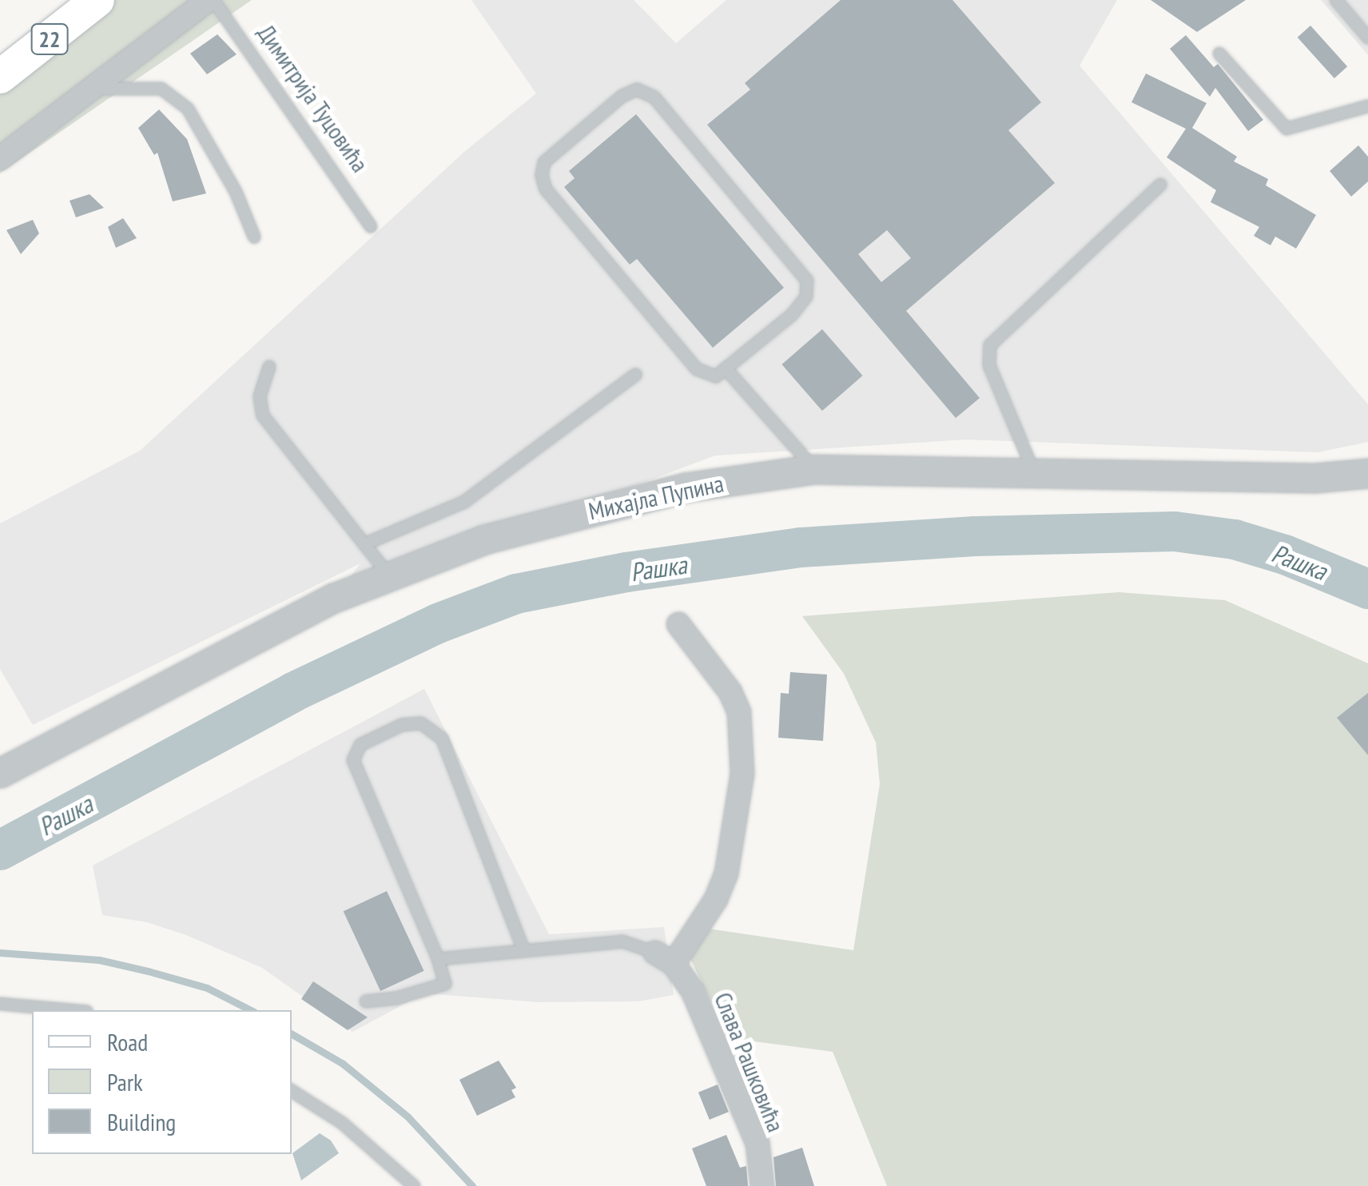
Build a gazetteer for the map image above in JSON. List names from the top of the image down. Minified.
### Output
{"streets":{"main road":["22"],"street":["Димитрија Туцовића","Михајла Пупина","Слава Рашковића"]},"water":["Рашка"],"legend":["Road","Park","Building"]}
